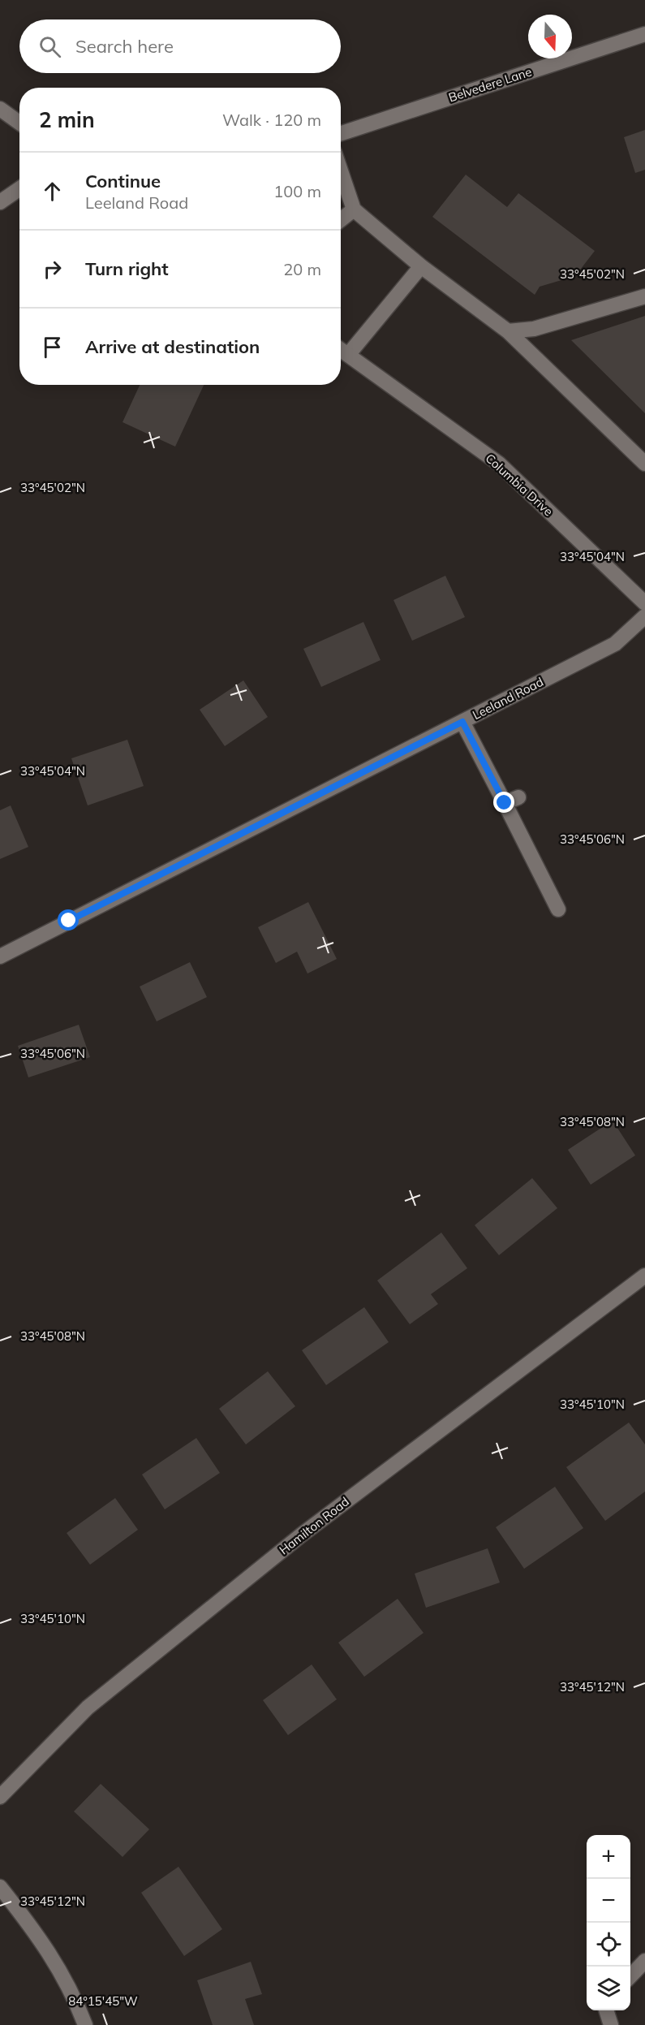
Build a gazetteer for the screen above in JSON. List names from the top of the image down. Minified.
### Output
{"streets":{"street":["Belvedere Lane","Columbia Drive","Leeland Road","Hamilton Road"]},"north":"bottom","page":{"search":"Search here","heading":["2 min","Walk · 120 m"],"list":[["Continue","Leeland Road","100 m"],["Turn right","20 m"],"Arrive at destination"],"map_buttons":["+","−"]},"coordinates":["33°45'02\"N","33°45'04\"N","33°45'06\"N","33°45'08\"N","33°45'10\"N","33°45'12\"N","84°15'45\"W"]}
